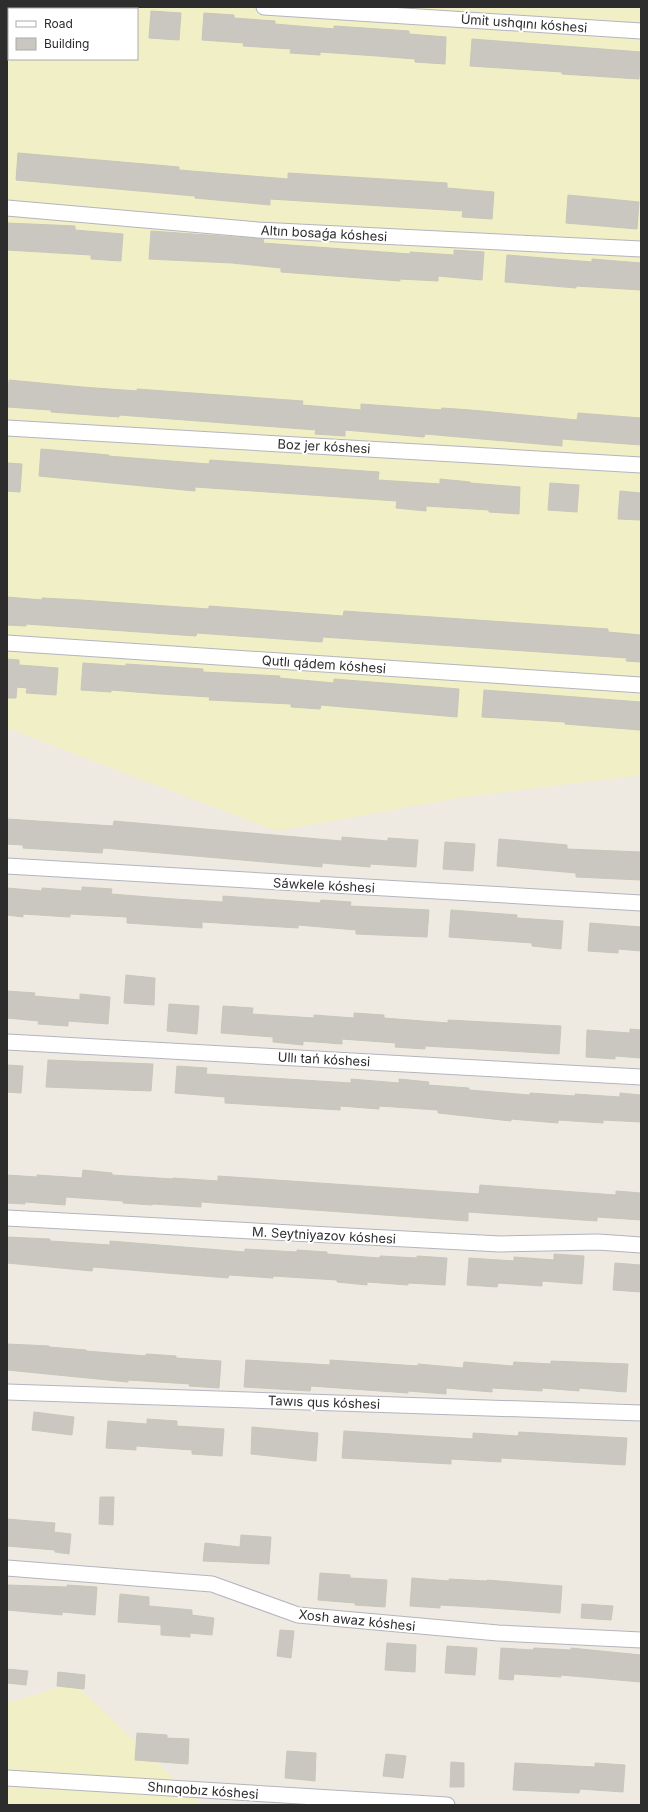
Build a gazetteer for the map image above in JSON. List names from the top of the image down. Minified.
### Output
{"streets":{"street":["Úmit ushqını kóshesi","Altın bosaǵa kóshesi","Boz jer kóshesi","Qutlı qádem kóshesi","Sáwkele kóshesi","Ullı tań kóshesi","M. Seytniyazov kóshesi","Tawıs qus kóshesi","Xosh awaz kóshesi","Shınqobız kóshesi"]},"legend":["Road","Building"]}
